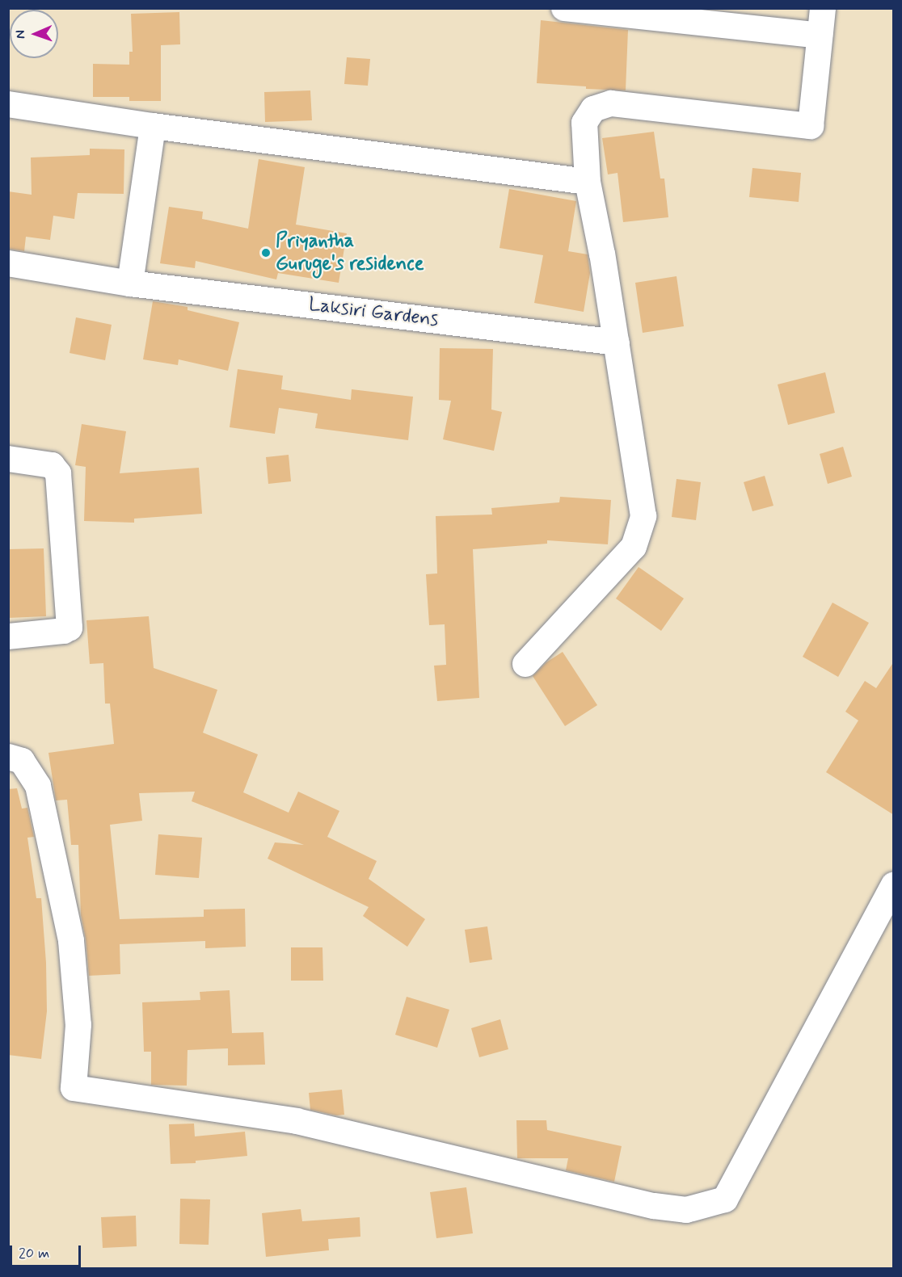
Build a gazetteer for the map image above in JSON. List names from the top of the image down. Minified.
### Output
{"streets":{"street":["Laksiri Gardens"]},"places":["Priyantha Guruge's residence"],"scale_bar":"20 m","north":"left"}
